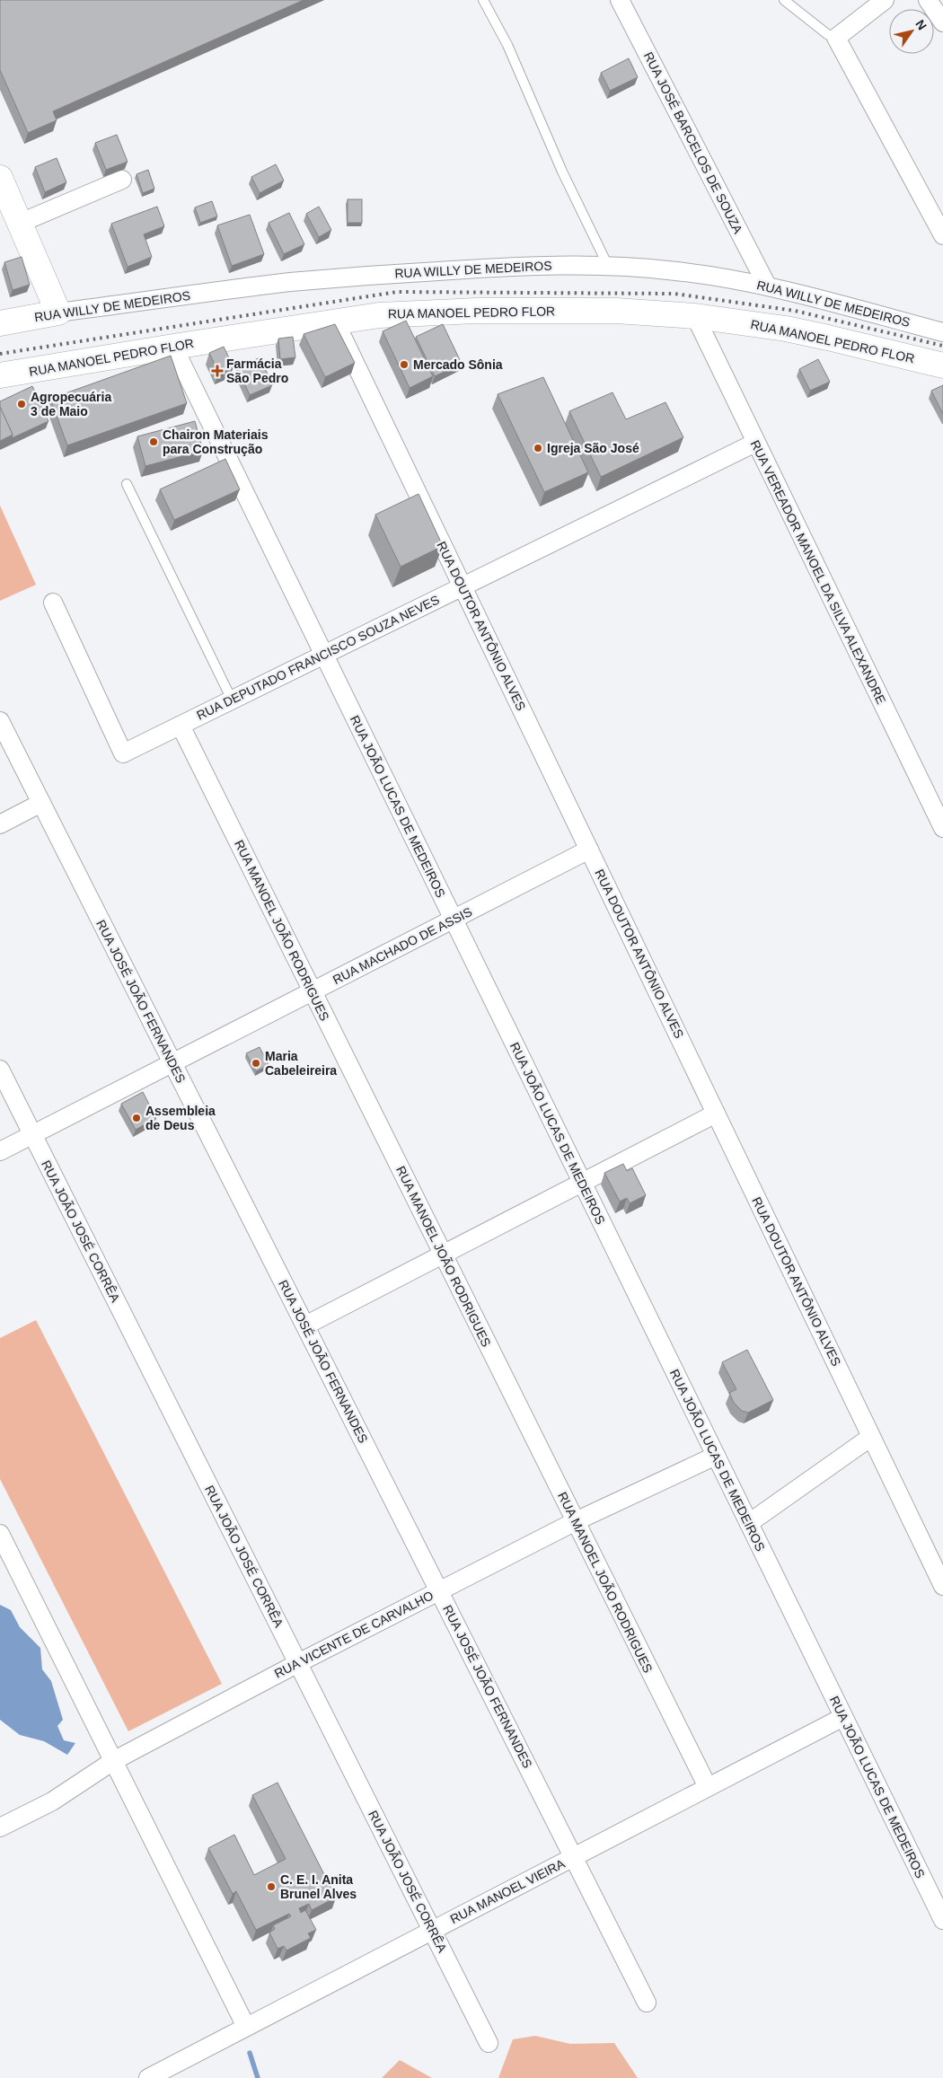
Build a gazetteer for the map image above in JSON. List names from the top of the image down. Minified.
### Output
{"streets":{"main road":["RUA WILLY DE MEDEIROS","RUA MANOEL PEDRO FLOR"],"street":["RUA JOSÉ BARCELOS DE SOUZA","RUA VEREADOR MANOEL DA SILVA ALEXANDRE","RUA DOUTOR ANTÔNIO ALVES","RUA DEPUTADO FRANCISCO SOUZA NEVES","RUA JOÃO LUCAS DE MEDEIROS","RUA MANOEL JOÃO RODRIGUES","RUA MACHADO DE ASSIS","RUA JOSÉ JOÃO FERNANDES","RUA JOÃO JOSÉ CORRÊA","RUA VICENTE DE CARVALHO","RUA MANOEL VIEIRA"]},"crossings":[["RUA JOSÉ BARCELOS DE SOUZA","RUA WILLY DE MEDEIROS"],["RUA MANOEL PEDRO FLOR","RUA VEREADOR MANOEL DA SILVA ALEXANDRE"],["RUA MANOEL PEDRO FLOR","RUA DOUTOR ANTÔNIO ALVES"],["RUA MANOEL PEDRO FLOR","RUA JOÃO LUCAS DE MEDEIROS"],["RUA VEREADOR MANOEL DA SILVA ALEXANDRE","RUA DEPUTADO FRANCISCO SOUZA NEVES"],["RUA DOUTOR ANTÔNIO ALVES","RUA DEPUTADO FRANCISCO SOUZA NEVES"],["RUA DOUTOR ANTÔNIO ALVES","RUA MACHADO DE ASSIS"],["RUA DEPUTADO FRANCISCO SOUZA NEVES","RUA JOÃO LUCAS DE MEDEIROS"],["RUA DEPUTADO FRANCISCO SOUZA NEVES","RUA MANOEL JOÃO RODRIGUES"],["RUA JOÃO LUCAS DE MEDEIROS","RUA MACHADO DE ASSIS"],["RUA JOÃO LUCAS DE MEDEIROS","RUA VICENTE DE CARVALHO"],["RUA JOÃO LUCAS DE MEDEIROS","RUA MANOEL VIEIRA"],["RUA MANOEL JOÃO RODRIGUES","RUA MACHADO DE ASSIS"],["RUA MANOEL JOÃO RODRIGUES","RUA VICENTE DE CARVALHO"],["RUA MANOEL JOÃO RODRIGUES","RUA MANOEL VIEIRA"],["RUA MACHADO DE ASSIS","RUA JOSÉ JOÃO FERNANDES"],["RUA MACHADO DE ASSIS","RUA JOÃO JOSÉ CORRÊA"],["RUA JOSÉ JOÃO FERNANDES","RUA VICENTE DE CARVALHO"],["RUA JOSÉ JOÃO FERNANDES","RUA MANOEL VIEIRA"],["RUA JOÃO JOSÉ CORRÊA","RUA VICENTE DE CARVALHO"],["RUA JOÃO JOSÉ CORRÊA","RUA MANOEL VIEIRA"]],"places":{"other":["Mercado Sônia","Agropecuária 3 de Maio","Chairon Materiais para Construção","Igreja São José","Maria Cabeleireira","Assembleia de Deus","C. E. I. Anita Brunel Alves"],"health":["Farmácia São Pedro"]},"north":"top right"}
